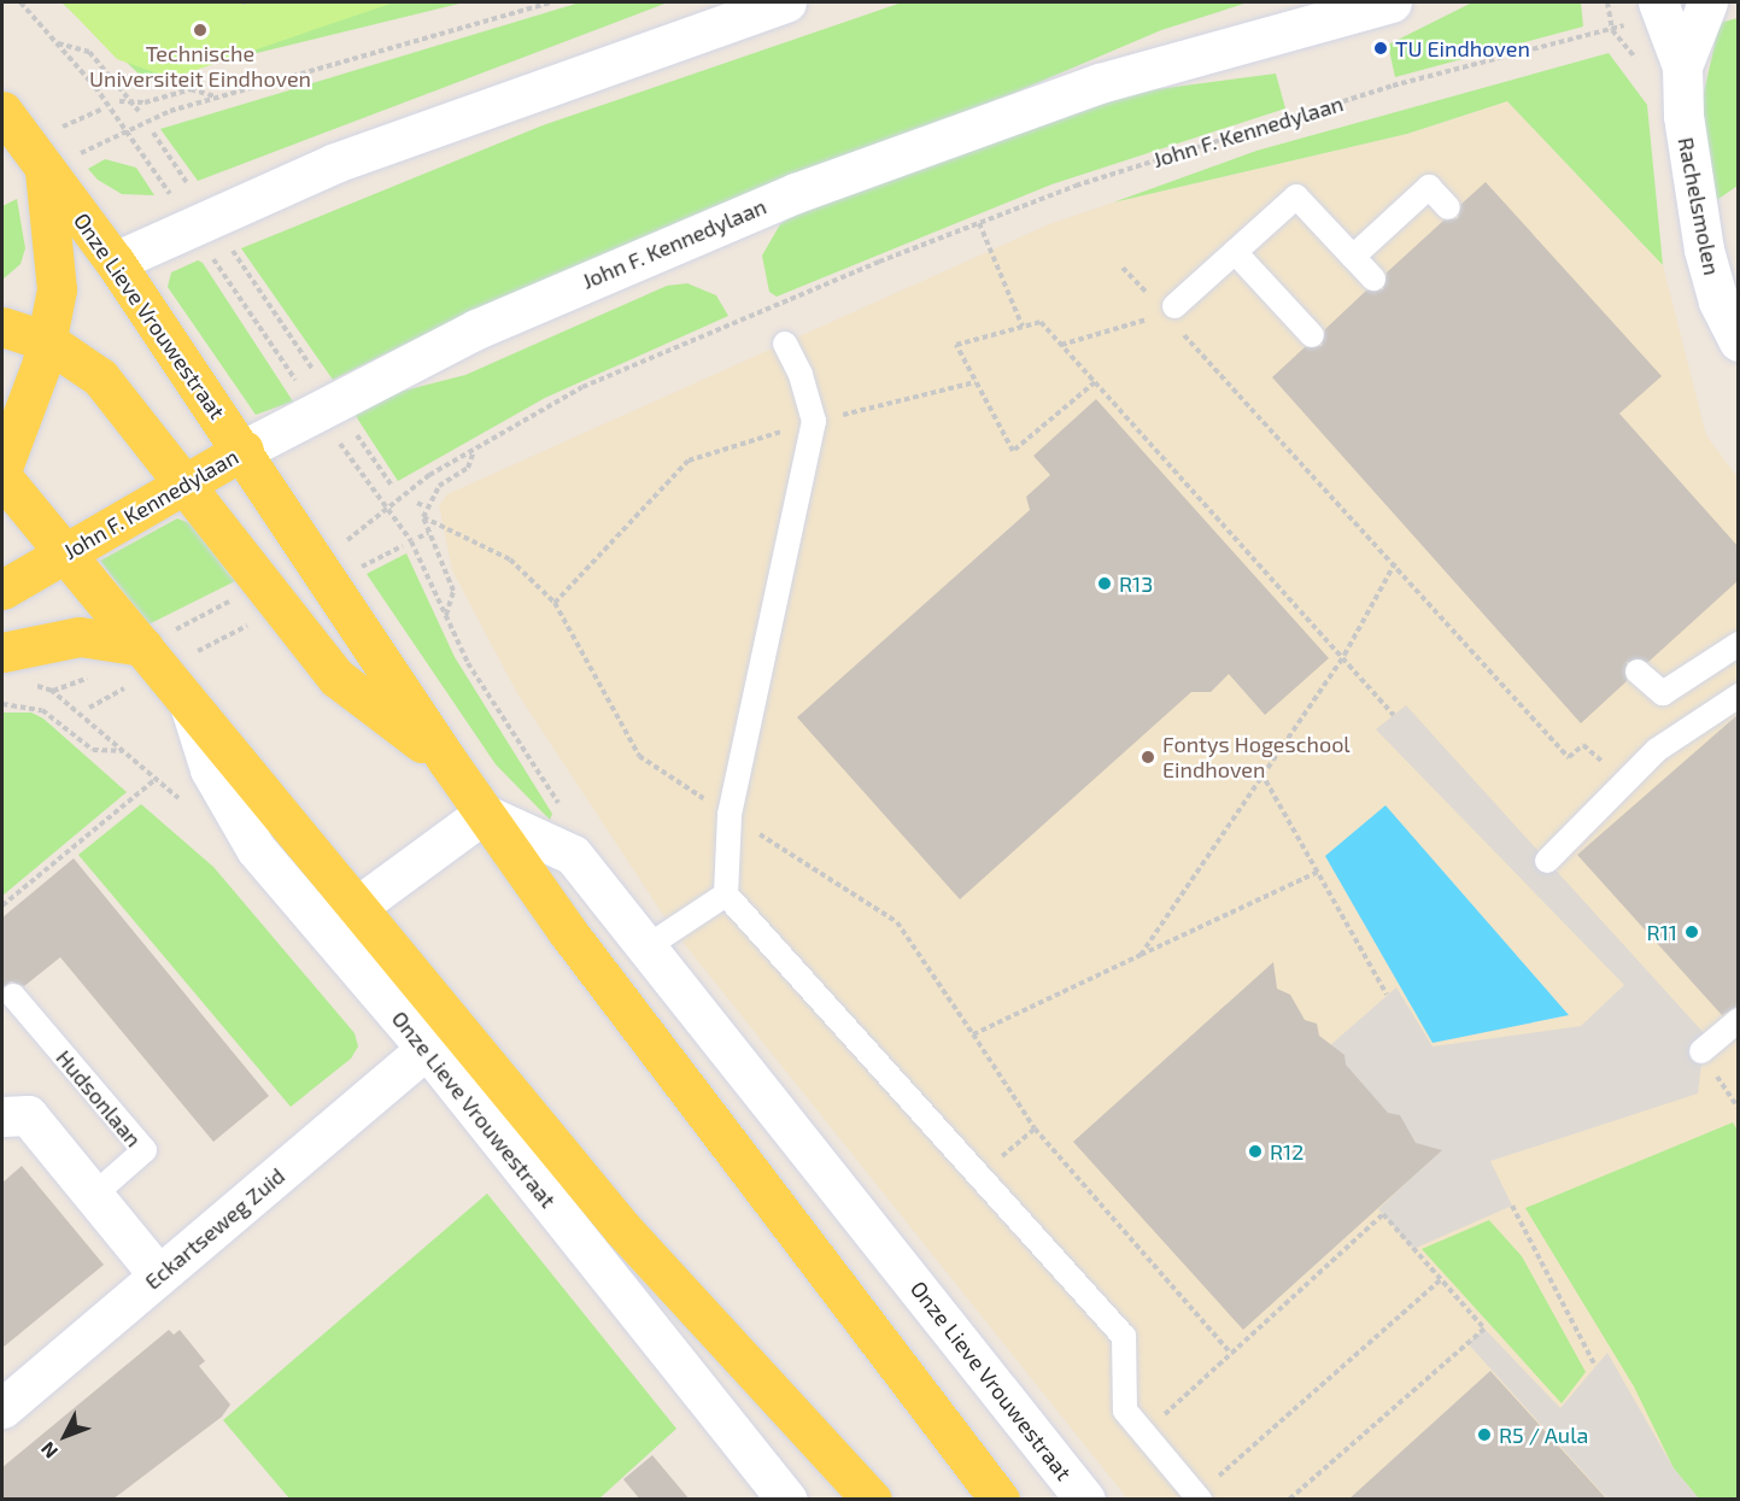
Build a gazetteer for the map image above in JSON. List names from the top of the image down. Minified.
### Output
{"streets":{"main road":["John F. Kennedylaan","Onze Lieve Vrouwestraat"],"street":["Rachelsmolen","Eckartseweg Zuid"],"lane":["Hudsonlaan"]},"crossings":[["John F. Kennedylaan","Rachelsmolen"],["John F. Kennedylaan","Onze Lieve Vrouwestraat"],["Onze Lieve Vrouwestraat","Eckartseweg Zuid"]],"places":["Technische Universiteit Eindhoven","TU Eindhoven","R13","Fontys Hogeschool Eindhoven","R11","R12","R5 / Aula"],"north":"bottom left"}
